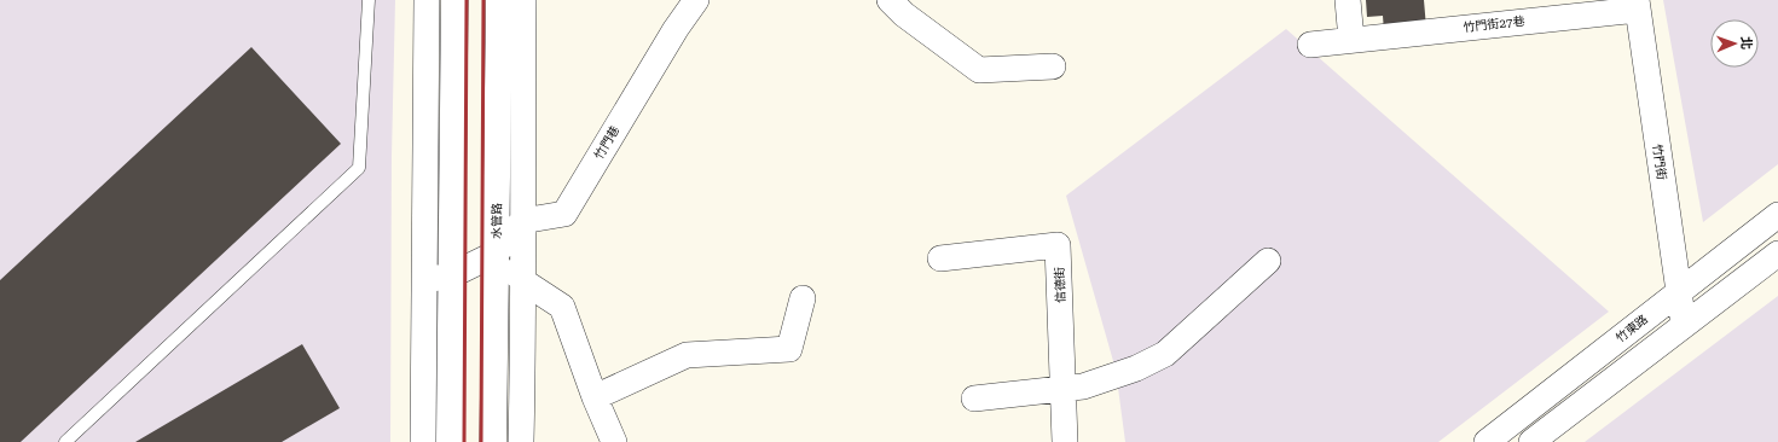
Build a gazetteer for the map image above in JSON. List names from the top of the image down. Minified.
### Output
{"streets":{"street":["竹門街27巷","竹門巷","竹門街","水管路","信德街","竹東路"]},"crossings":[["竹門街27巷","竹門街"],["竹門巷","水管路"],["竹門街","竹東路"]],"north":"right"}
